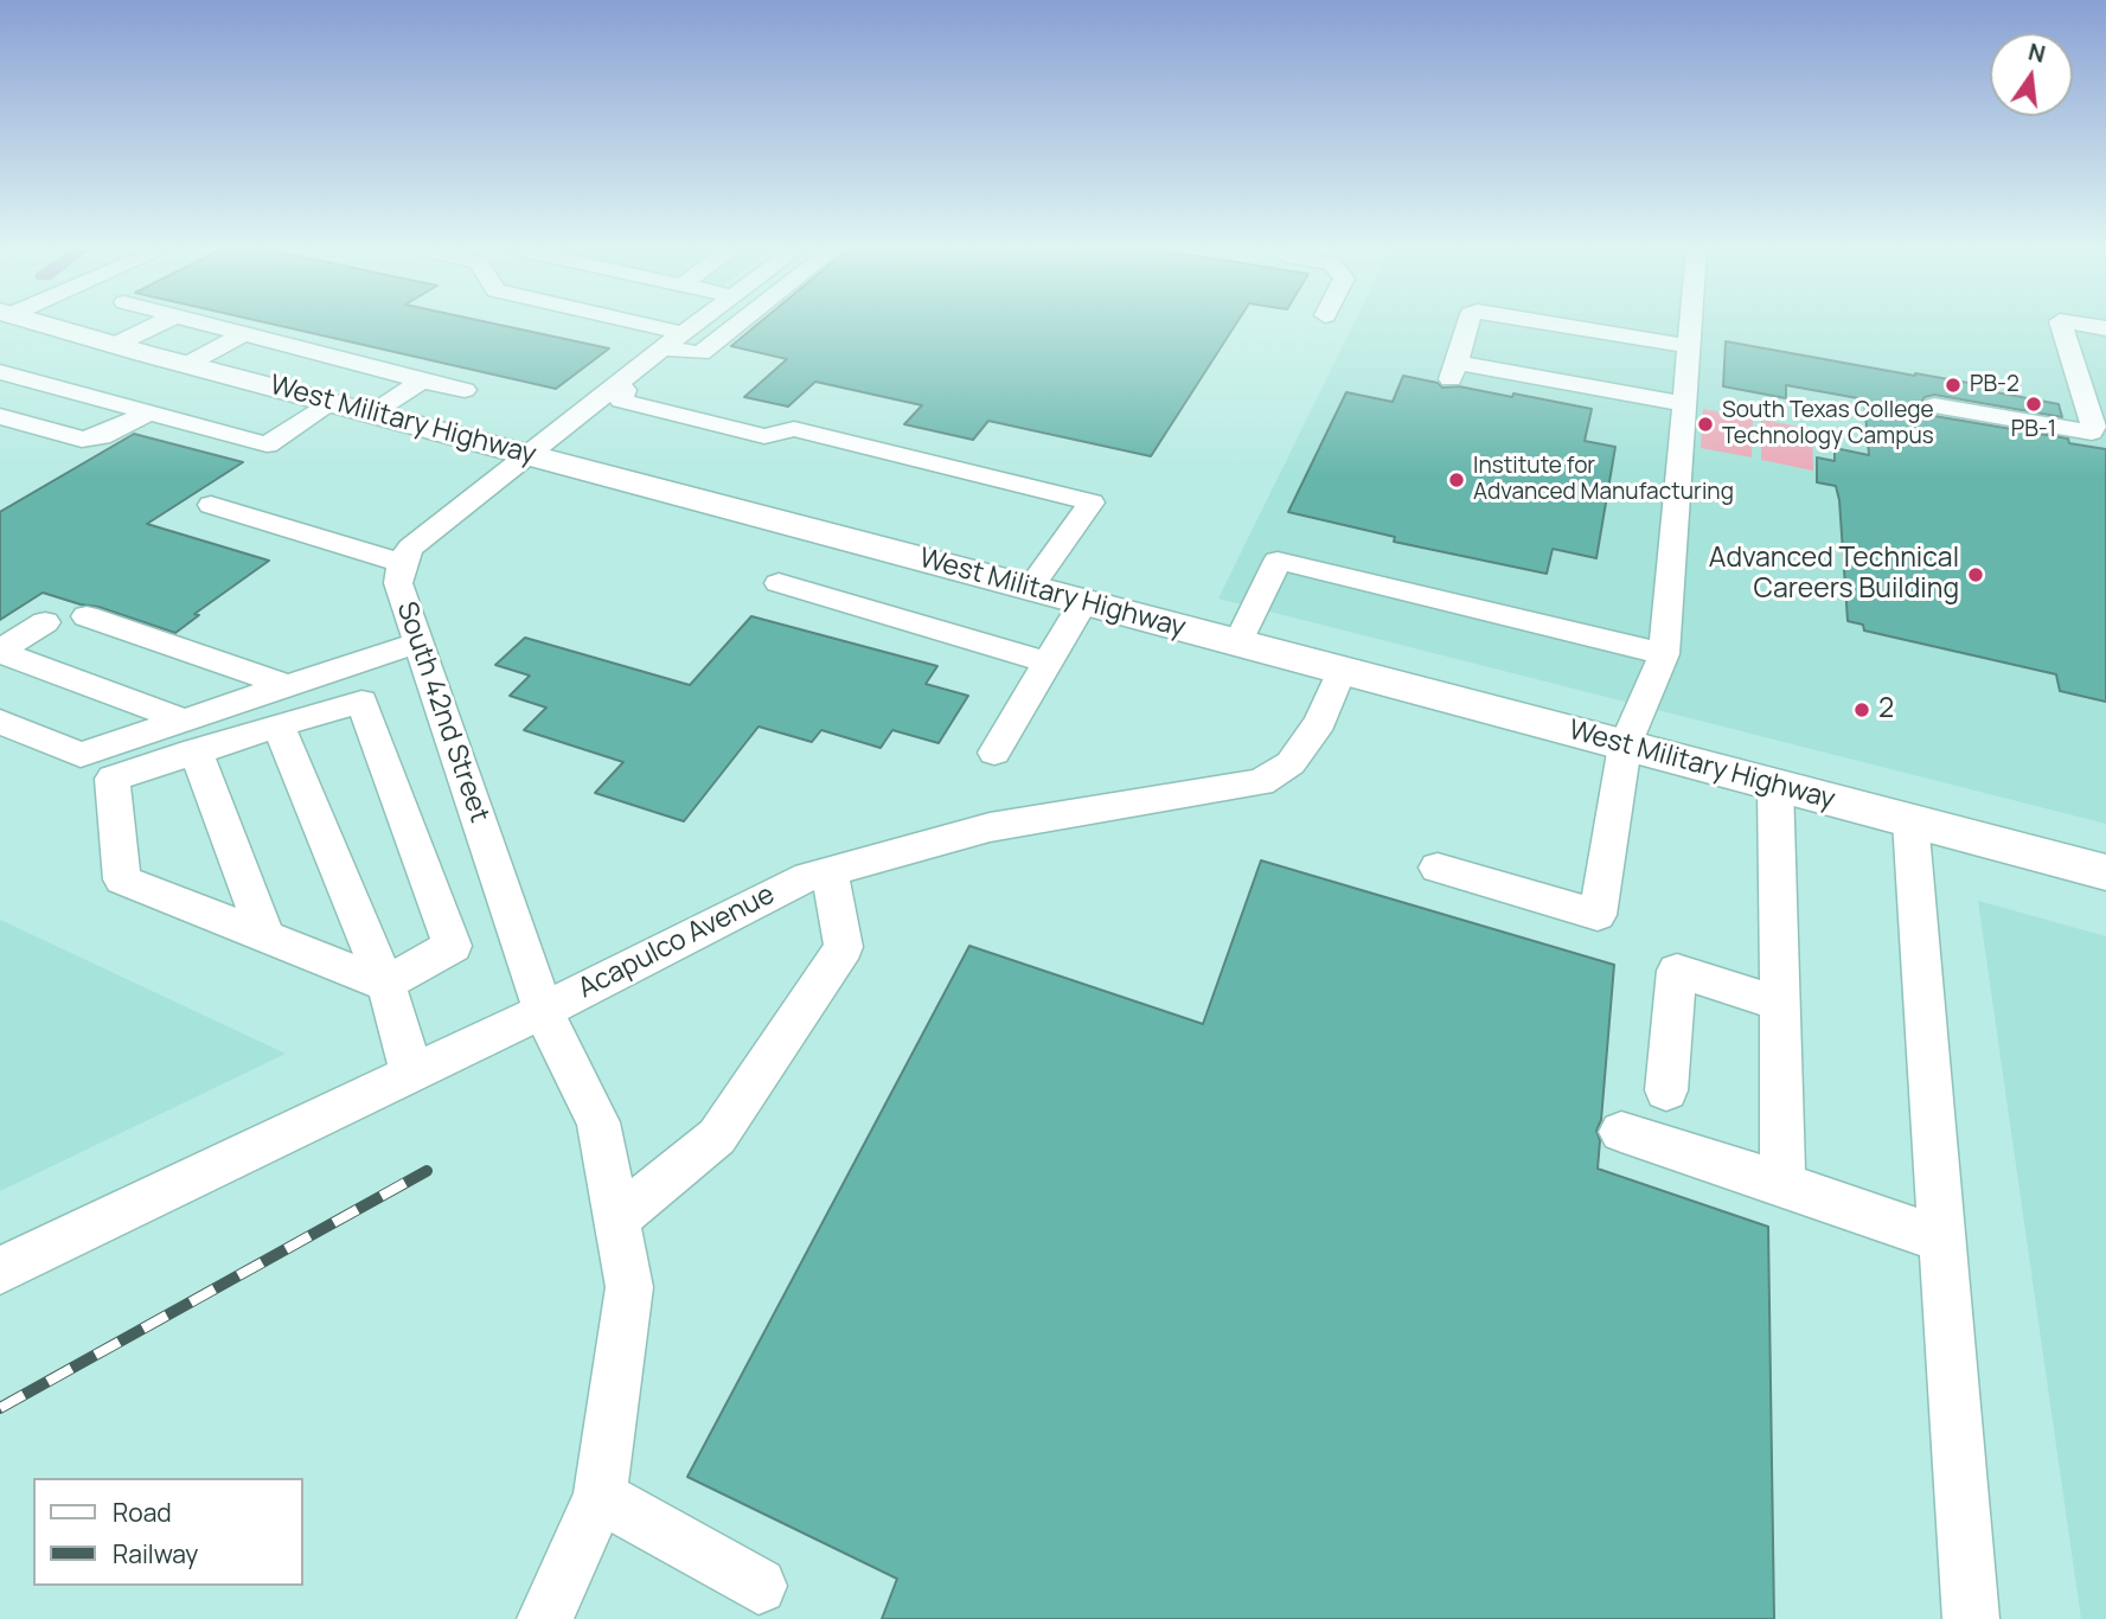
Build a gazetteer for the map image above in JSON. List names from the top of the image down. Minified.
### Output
{"streets":{"main road":["West Military Highway"],"street":["South 42nd Street","Acapulco Avenue"]},"crossings":[["West Military Highway","South 42nd Street"],["West Military Highway","Acapulco Avenue"],["South 42nd Street","Acapulco Avenue"]],"places":["PB-2","PB-1","South Texas College Technology Campus","Institute for Advanced Manufacturing","Advanced Technical Careers Building","2"],"legend":["Road","Railway"],"north":"top"}
